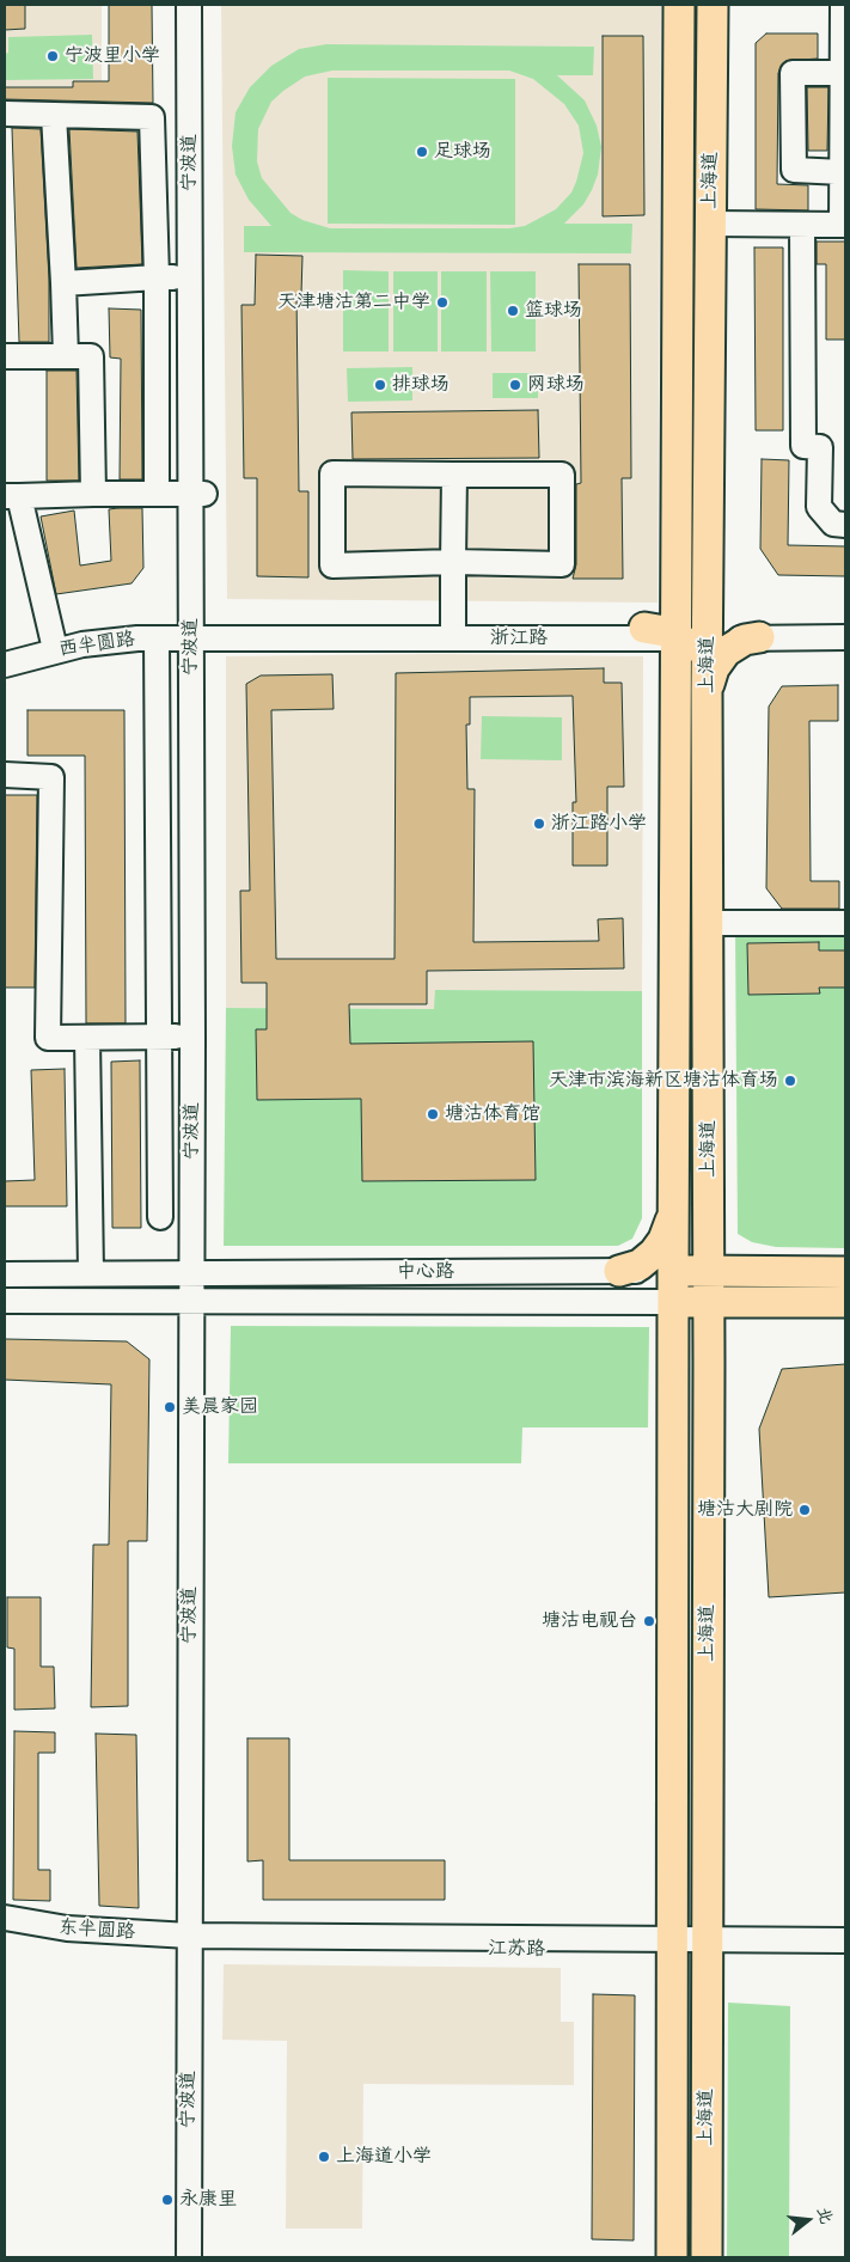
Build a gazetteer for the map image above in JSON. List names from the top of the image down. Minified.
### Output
{"streets":{"main road":["上海道","中心路"],"street":["宁波道","浙江路","西半圆路","东半圆路","江苏路"]},"crossings":[["宁波道","浙江路"],["宁波道","西半圆路"],["宁波道","中心路"],["宁波道","东半圆路"],["宁波道","江苏路"],["上海道","浙江路"],["上海道","中心路"],["上海道","江苏路"],["浙江路","西半圆路"],["东半圆路","江苏路"]],"places":["宁波里小学","足球场","天津塘沽第二中学","篮球场","排球场","网球场","浙江路小学","天津市滨海新区塘沽体育场","塘沽体育馆","美晨家园","塘沽大剧院","塘沽电视台","上海道小学","永康里"],"north":"right"}
